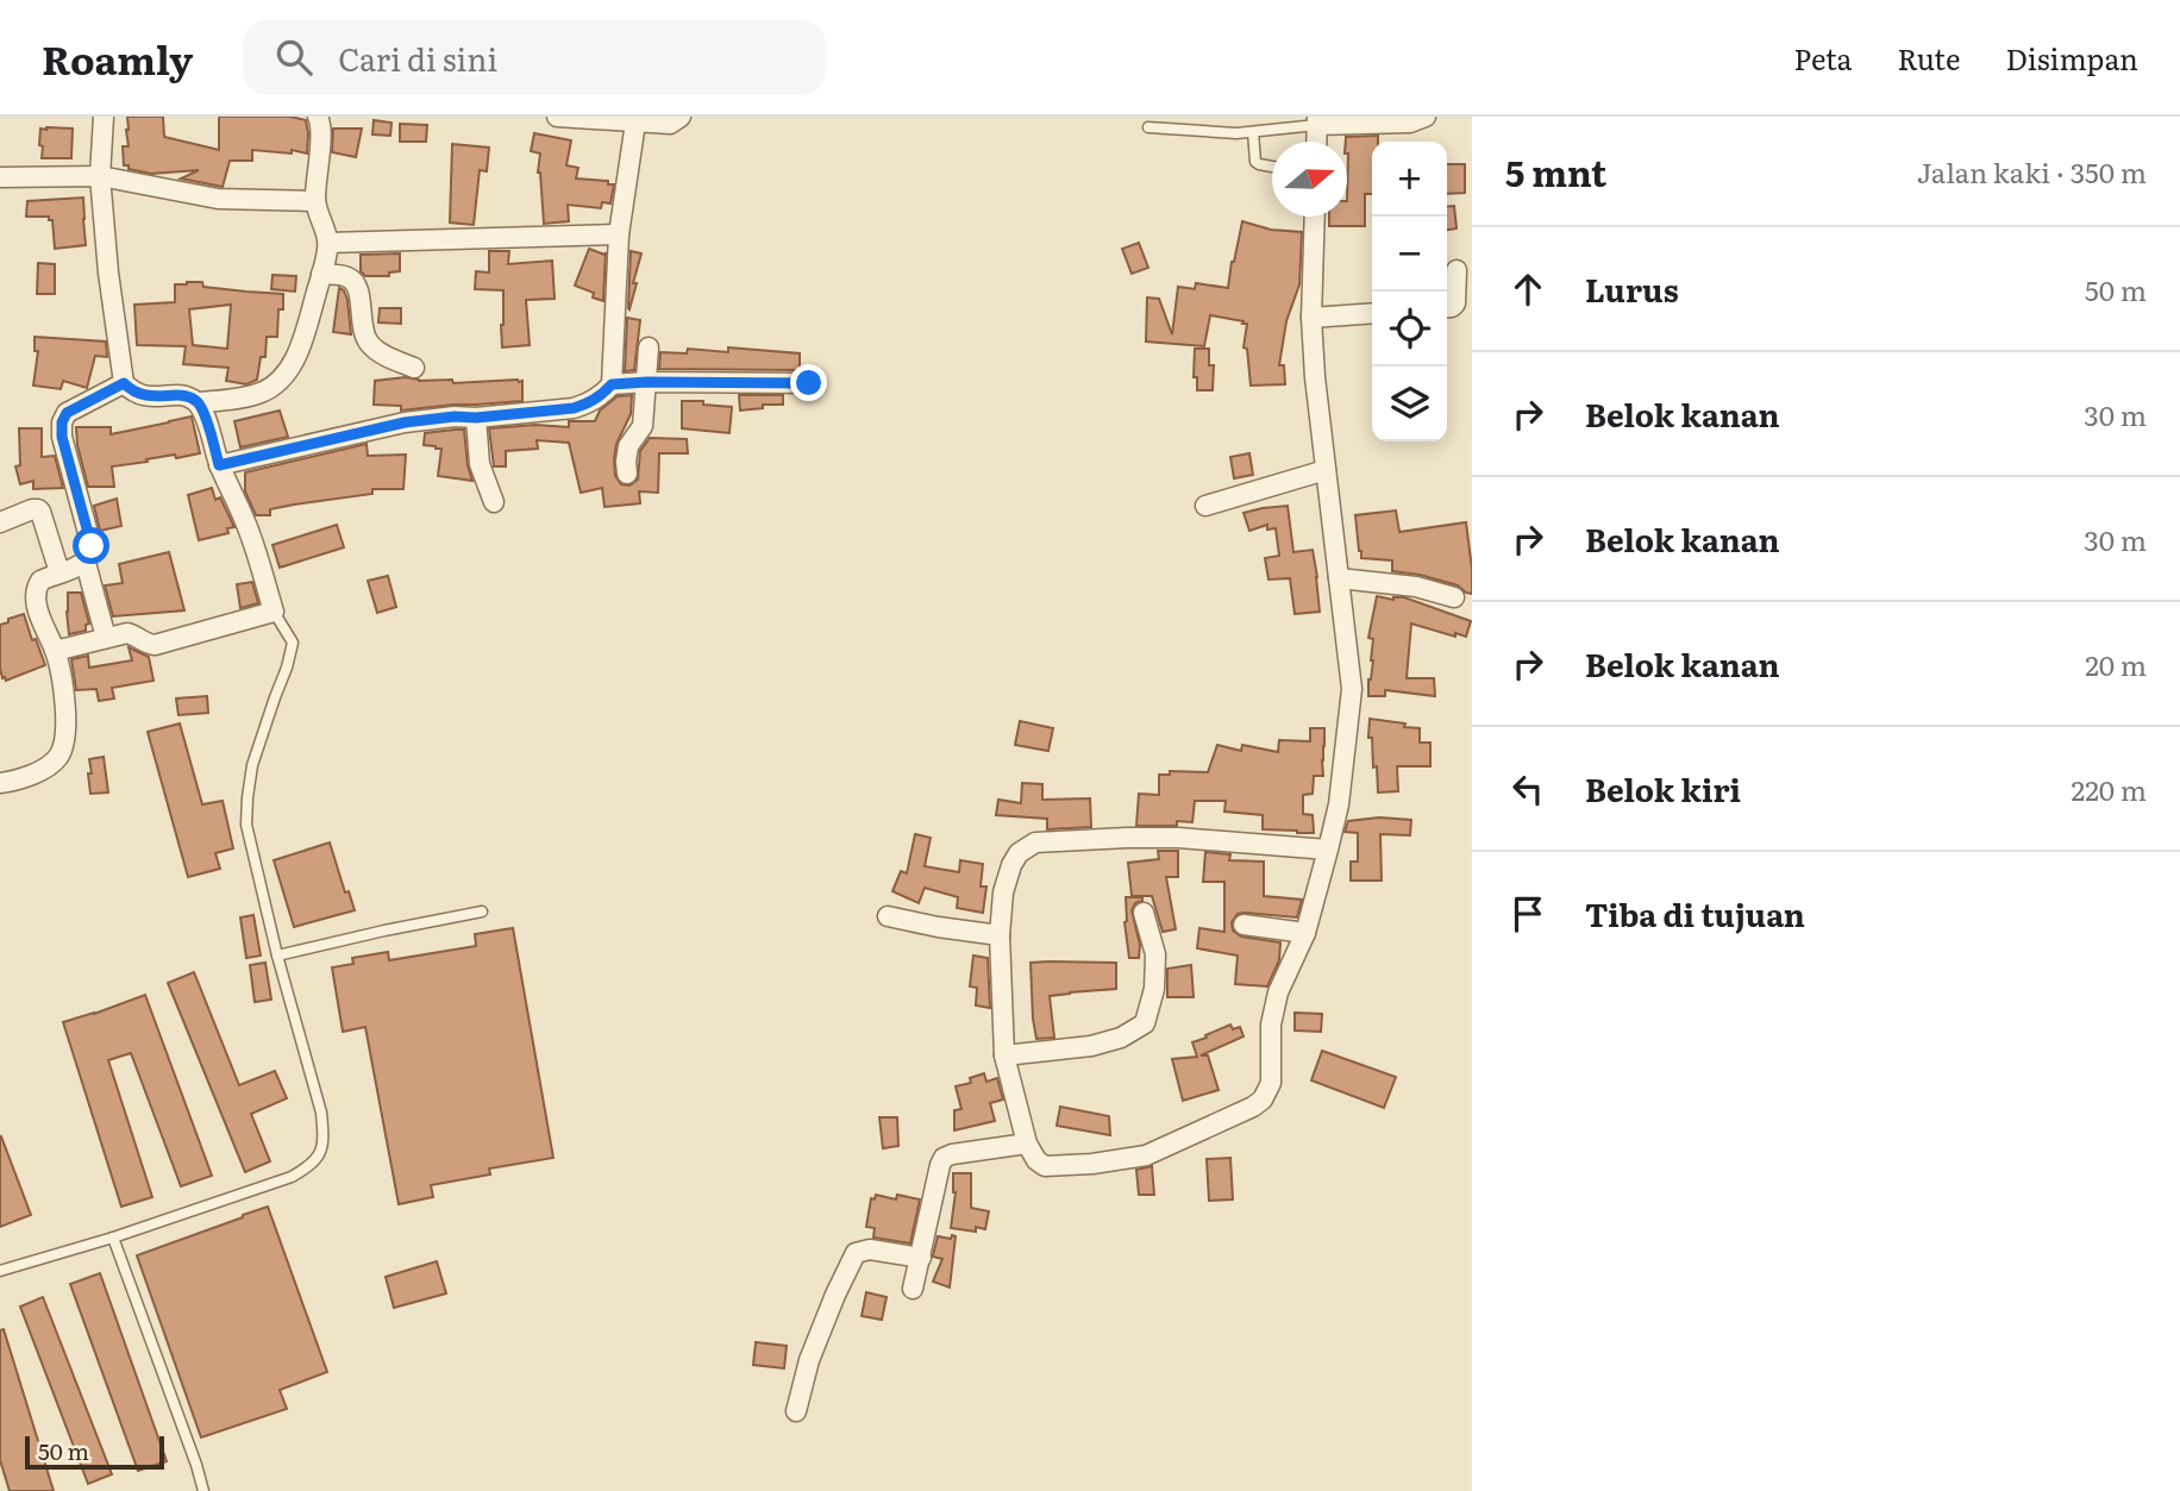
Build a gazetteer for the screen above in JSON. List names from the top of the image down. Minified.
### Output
{"scale_bar":"50 m","north":"right","page":{"header":"Roamly","search":"Cari di sini","nav":["Peta","Rute","Disimpan"],"heading":["5 mnt","Jalan kaki · 350 m"],"map_buttons":["+","−"],"list":[["Lurus","50 m"],["Belok kanan","30 m"],["Belok kanan","30 m"],["Belok kanan","20 m"],["Belok kiri","220 m"],"Tiba di tujuan"],"scale":"50 m"}}
